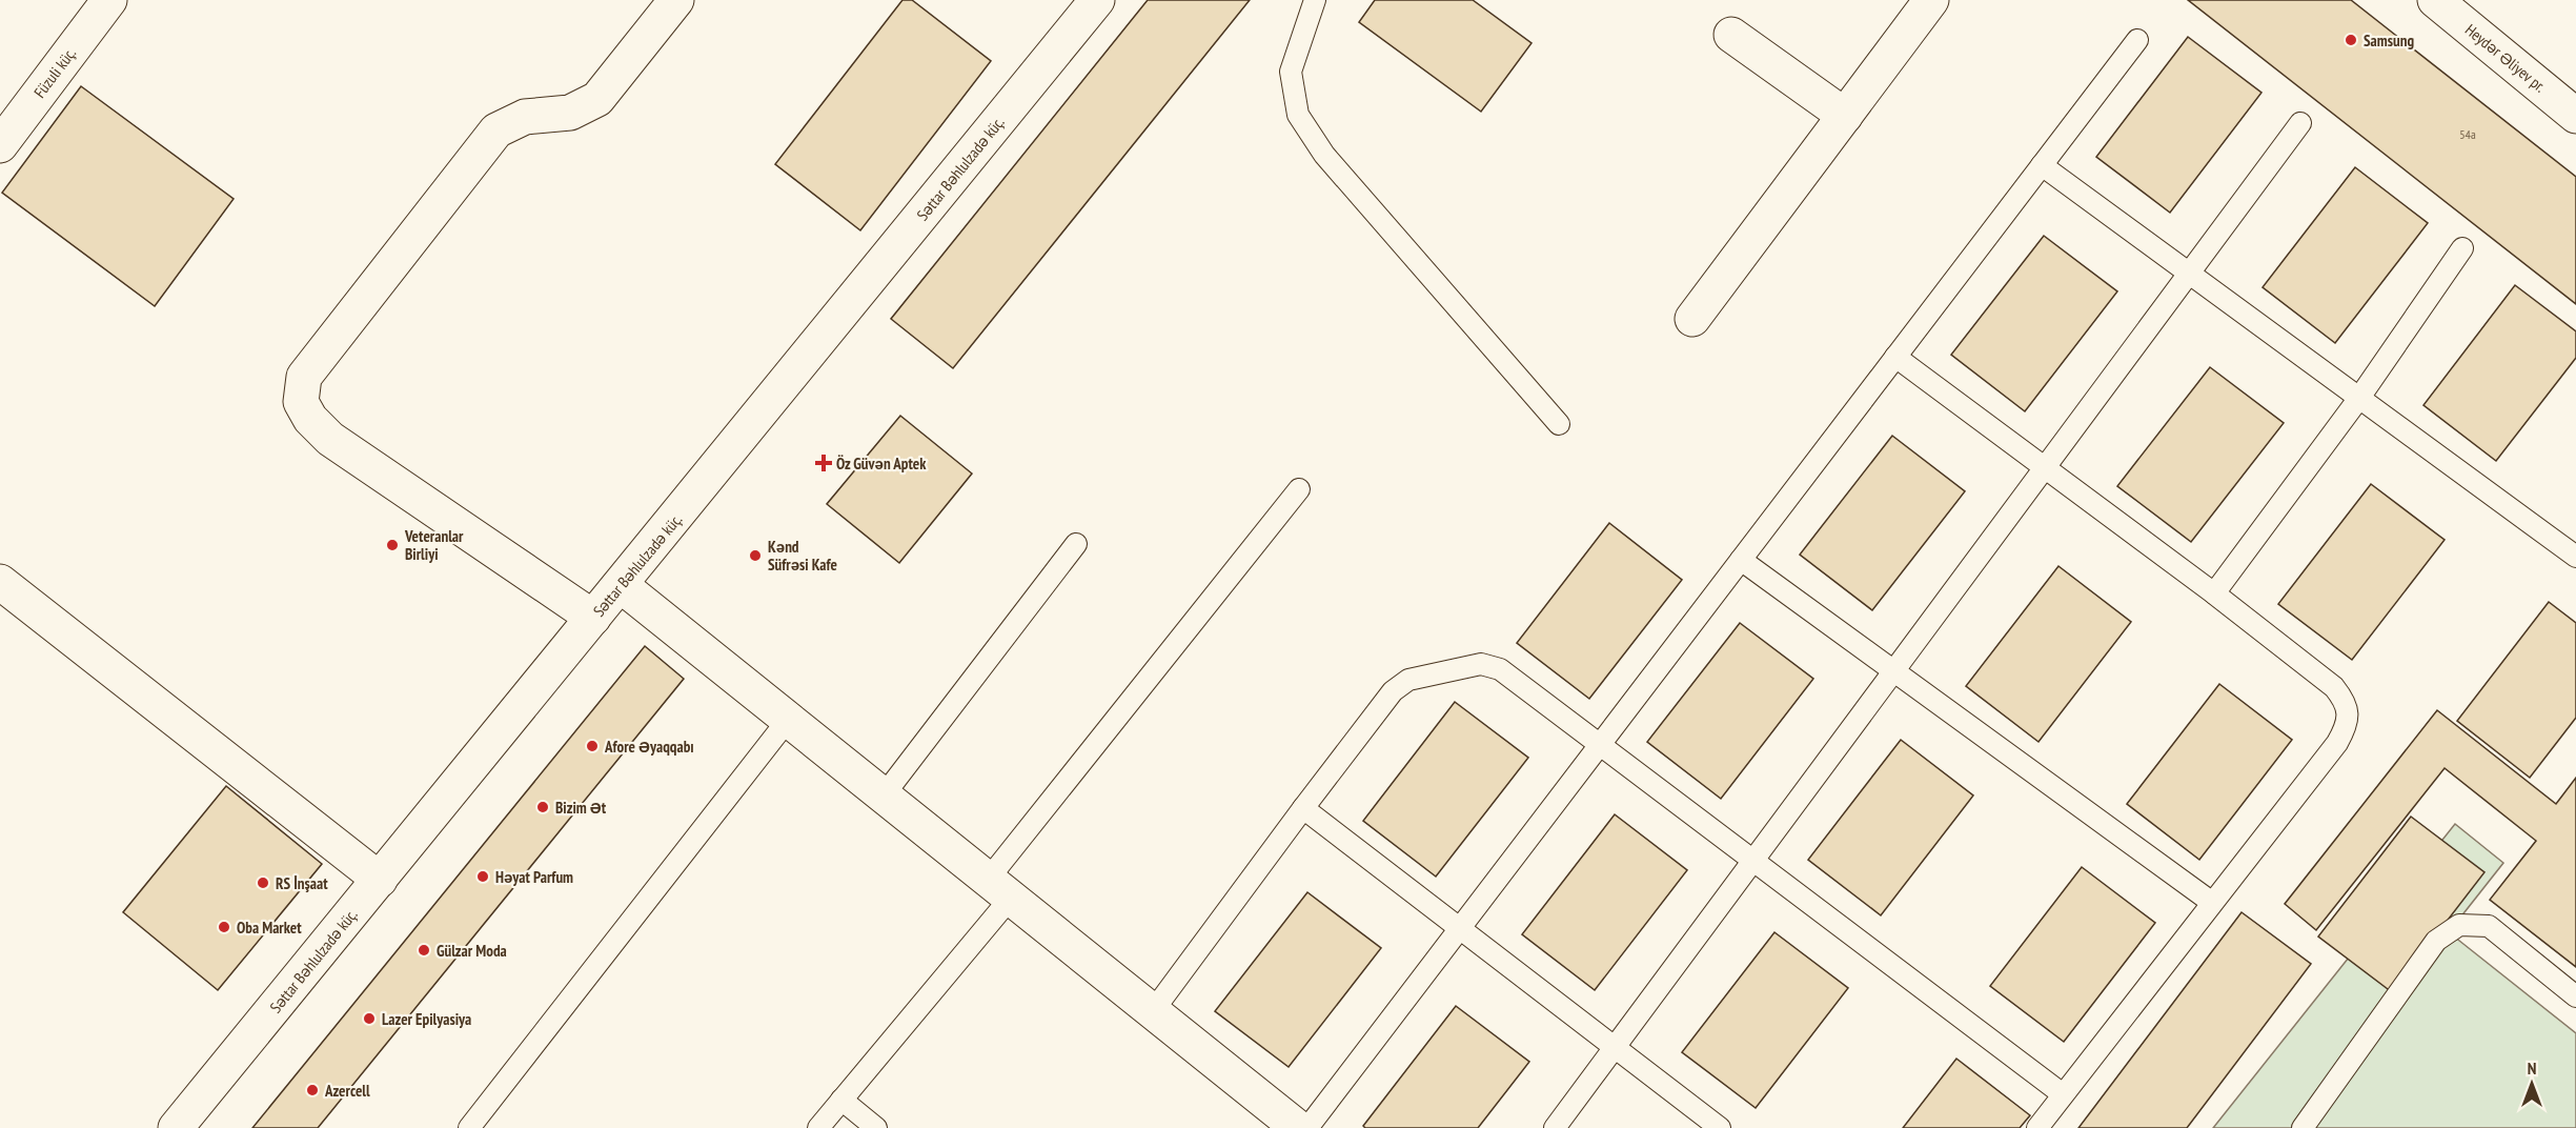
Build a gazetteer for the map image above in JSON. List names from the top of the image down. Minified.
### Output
{"streets":{"street":["Heydər Əliyev pr.","Füzuli küç.","Səttar Bəhlulzadə küç."]},"places":{"other":["Samsung","Veteranlar Birliyi","Kənd Süfrəsi Kafe","Afore Əyaqqabı","Bizim Ət","Həyat Parfum","RS İnşaat","Oba Market","Gülzar Moda","Lazer Epilyasiya","Azercell"],"health":["Öz Güvən Aptek"]},"house_numbers":["54a"],"north":"top"}
